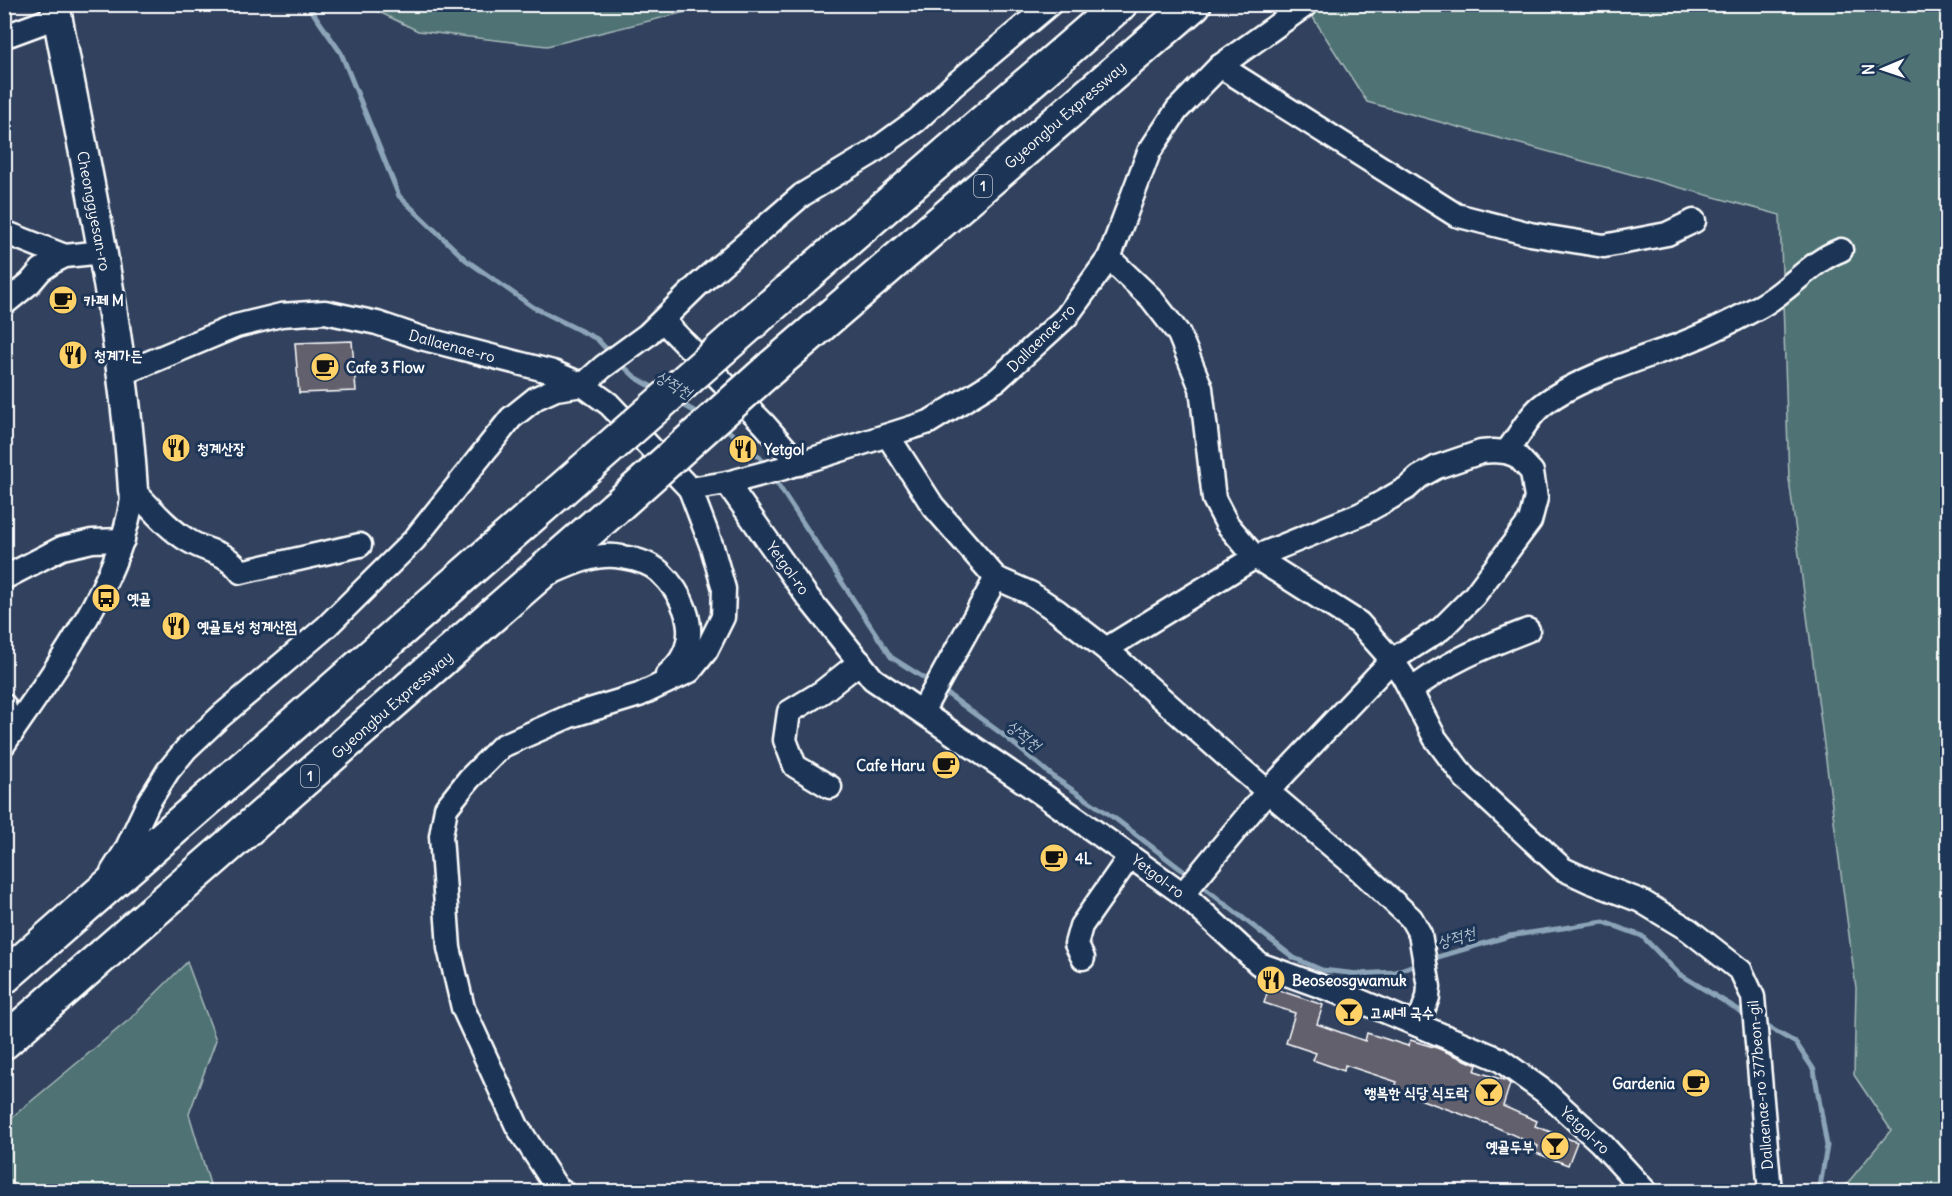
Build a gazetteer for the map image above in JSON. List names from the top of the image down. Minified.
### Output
{"streets":{"highway":["Gyeongbu Expressway","1"],"main road":["Cheonggyesan-ro"],"street":["Dallaenae-ro","Yetgol-ro","Dallaenae-ro 377beon-gil"]},"crossings":[["Cheonggyesan-ro","Dallaenae-ro"],["Dallaenae-ro","Yetgol-ro"],["Dallaenae-ro","Dallaenae-ro 377beon-gil"]],"water":["상적천"],"places":{"cafe":["카페 M","Cafe 3 Flow","Cafe Haru","4L","Gardenia"],"restaurant":["청계가든","청계산장","Yetgol","옛골토성 청계산점","Beoseosgwamuk"],"bus stop":["옛골"],"bar":["고씨네 국수","행복한 식당 식도락","옛골두부"]},"north":"left"}
